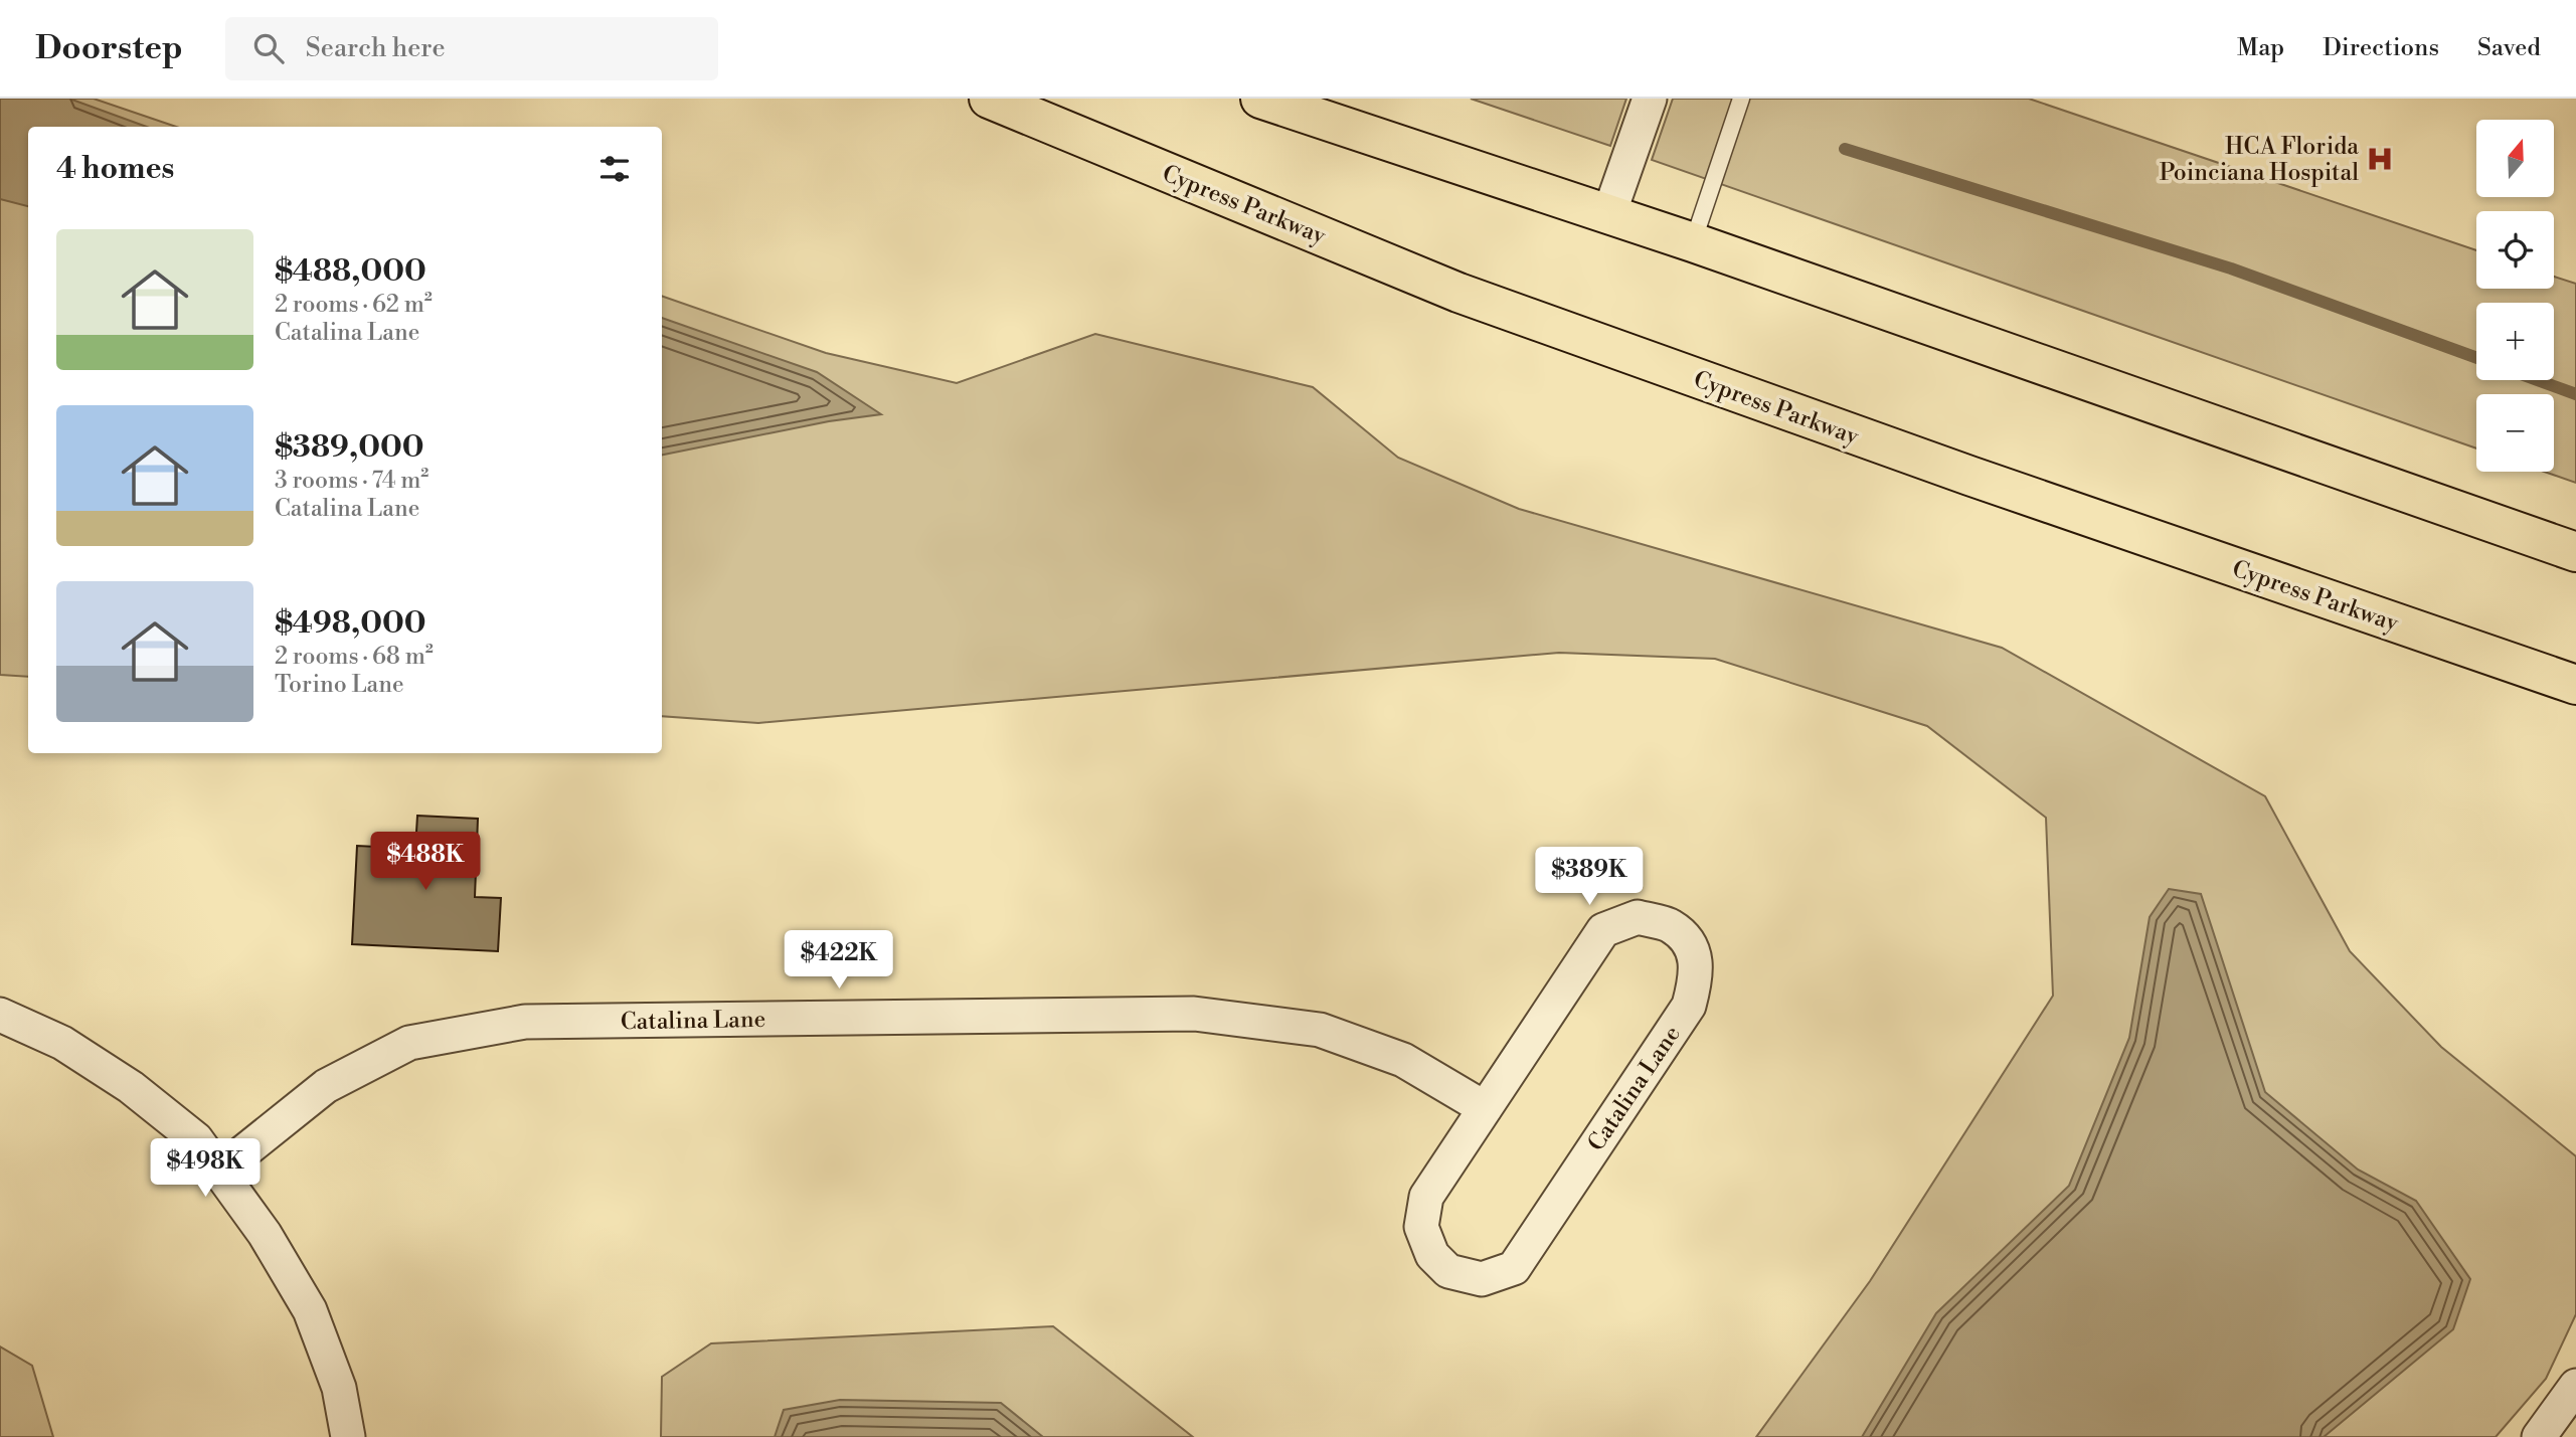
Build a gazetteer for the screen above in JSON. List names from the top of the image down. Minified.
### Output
{"streets":{"main road":["Cypress Parkway"],"street":["Catalina Lane"]},"places":{"hospital":["HCA Florida Poinciana Hospital"]},"north":"top","page":{"header":"Doorstep","search":"Search here","nav":["Map","Directions","Saved"],"map_buttons":["+","−"],"heading":"4 homes","list":[{"name":"$488,000","note":"2 rooms · 62 m² · Catalina Lane"},{"name":"$389,000","note":"3 rooms · 74 m² · Catalina Lane"},{"name":"$498,000","note":"2 rooms · 68 m² · Torino Lane"}],"price":["$488K","$389K","$422K","$498K"]}}
